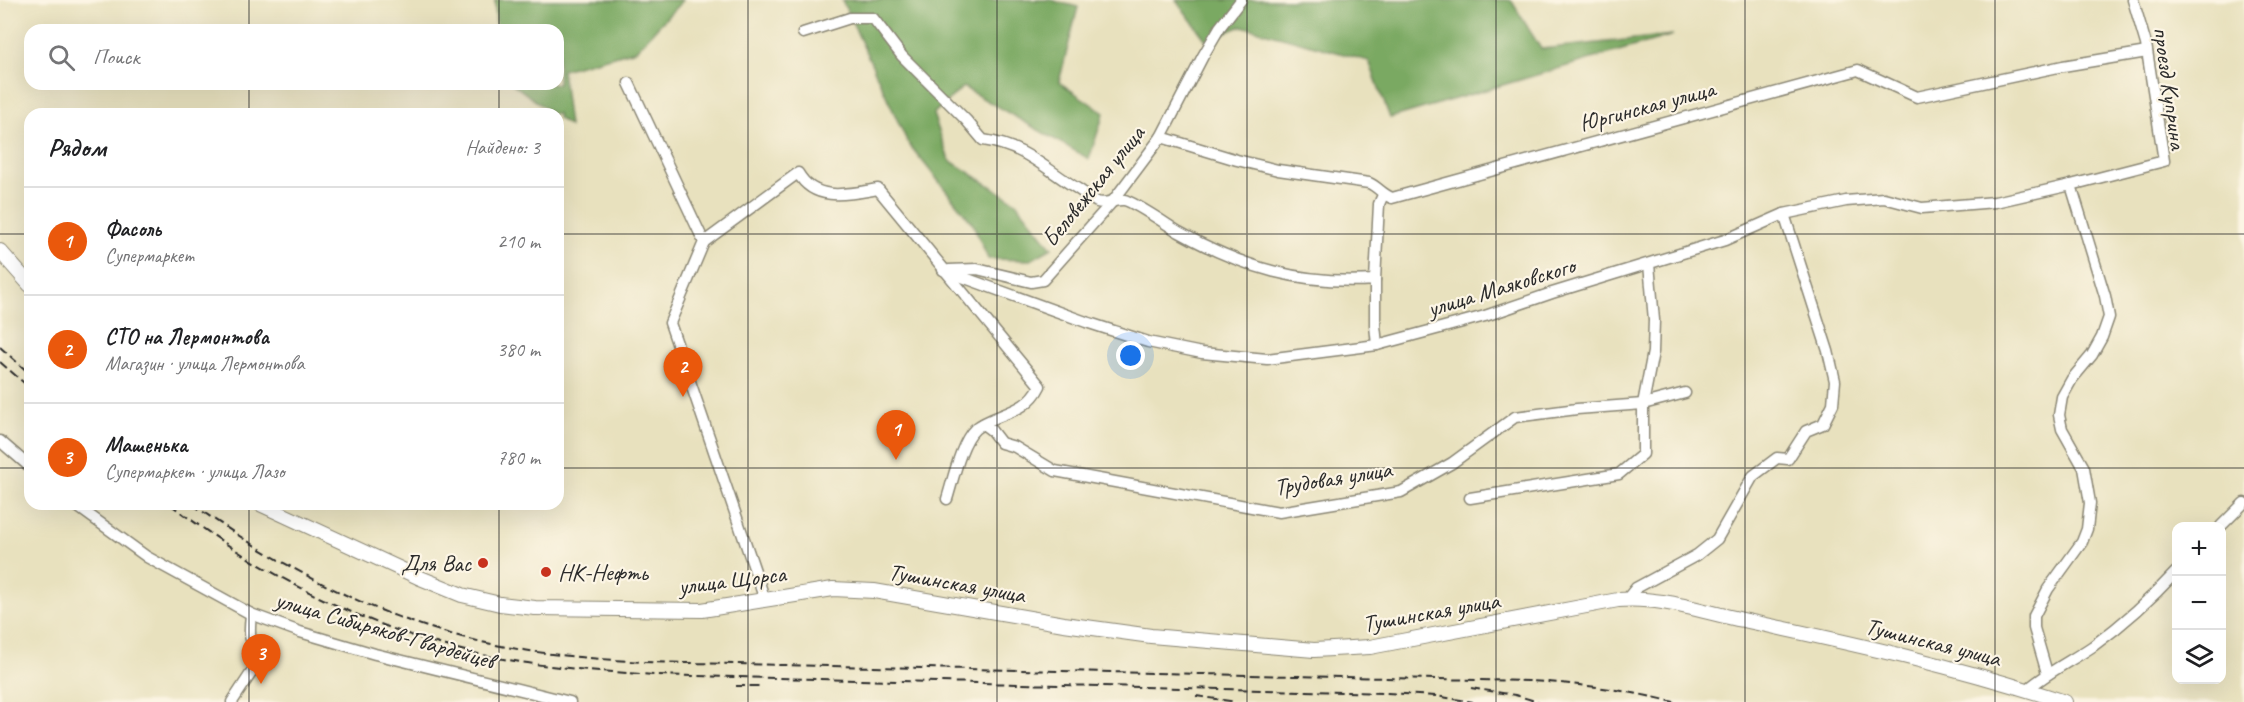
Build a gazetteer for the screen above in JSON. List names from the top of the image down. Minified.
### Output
{"streets":{"main road":["улица Щорса","Тушинская улица"],"street":["проезд Куприна","Юргинская улица","Беловежская улица","улица Маяковского","Трудовая улица","улица Сибиряков-Гвардейцев"]},"crossings":[["проезд Куприна","Юргинская улица"],["проезд Куприна","улица Маяковского"],["Беловежская улица","улица Маяковского"],["улица Щорса","Тушинская улица"]],"places":["Для Вас","НК-Нефть"],"page":{"search":"Поиск","heading":["Рядом","Найдено: 3"],"list":[{"mark":"1","name":"Фасоль","note":"Супермаркет","value":"210 m"},{"mark":"2","name":"СТО на Лермонтова","note":"Магазин · улица Лермонтова","value":"380 m"},{"mark":"3","name":"Машенька","note":"Супермаркет · улица Лазо","value":"780 m"}],"pins":["2","1","3"],"map_buttons":["+","−"]}}
